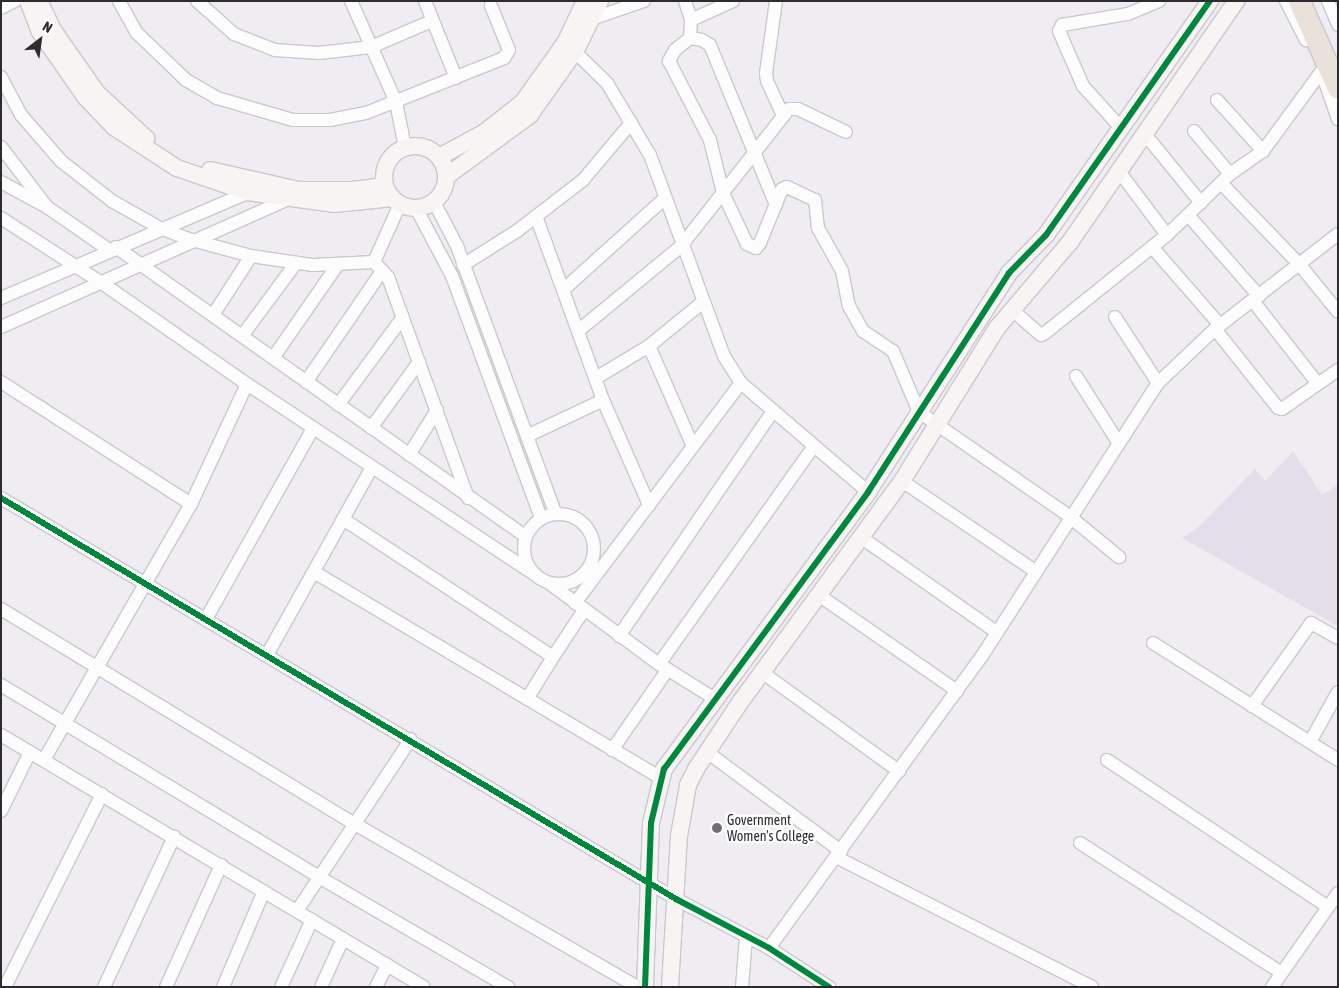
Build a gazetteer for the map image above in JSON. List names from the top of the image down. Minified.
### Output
{"places":["Government Women's College"],"north":"top right"}
